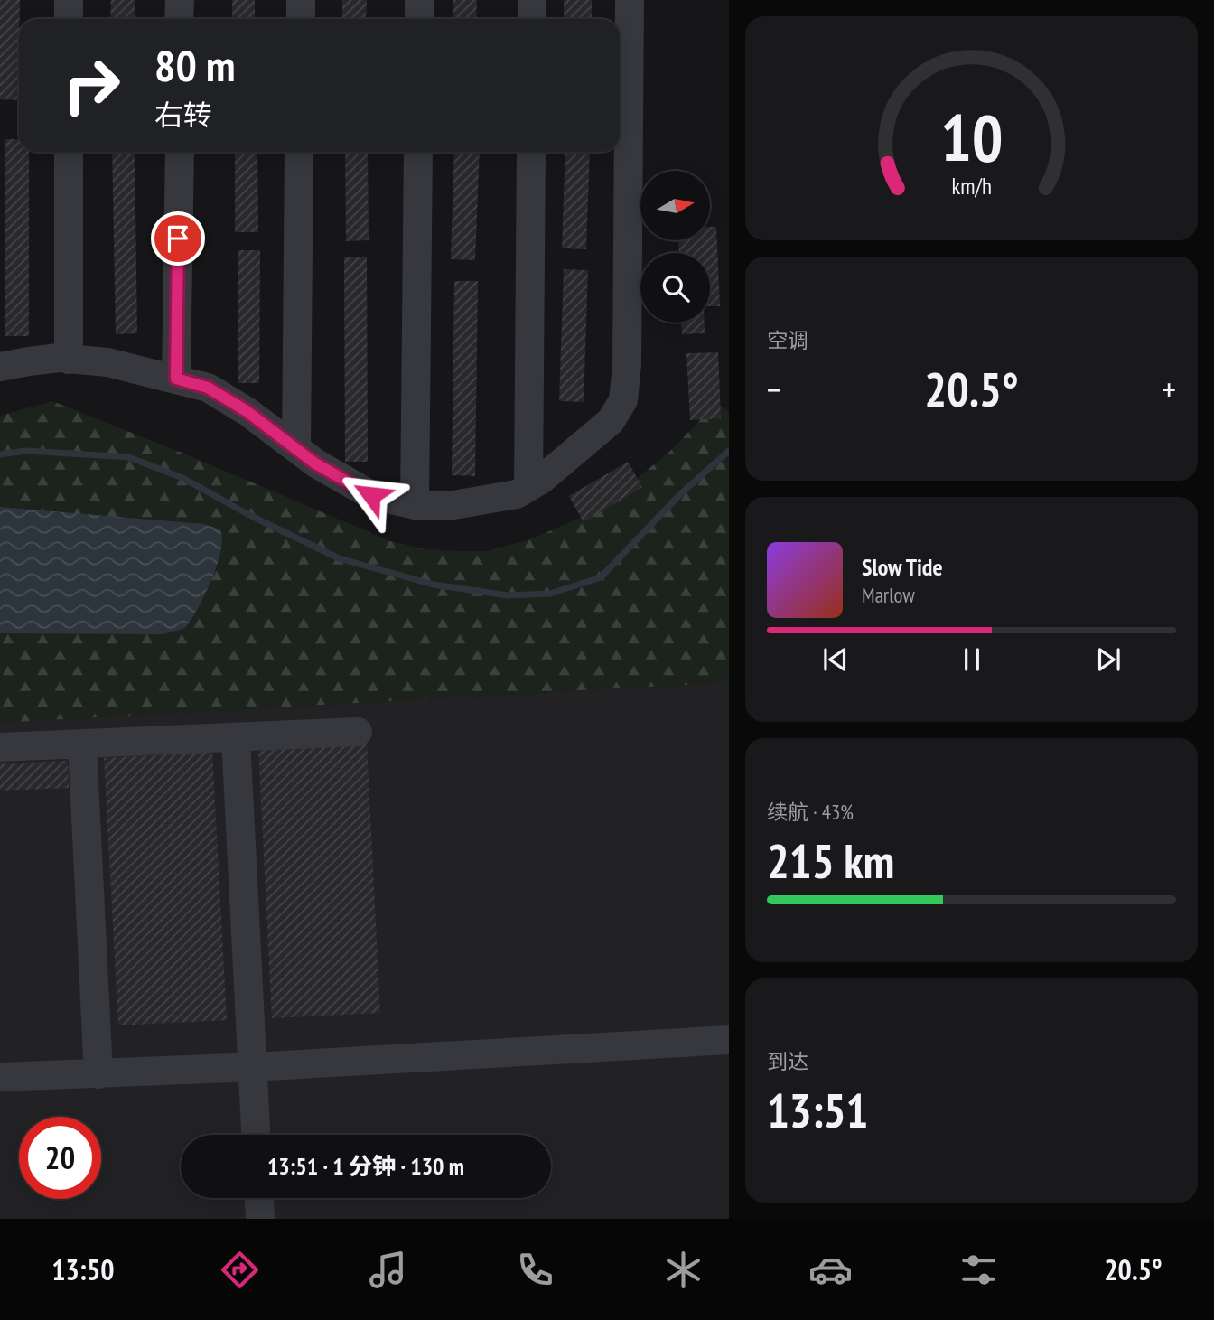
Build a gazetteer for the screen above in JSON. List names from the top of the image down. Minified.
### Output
{"north":"right","page":{"turn":["80 m","右转"],"tile":["空调",["续航 · 43%","215 km"],["到达","13:51"]],"heat":["−","20.5°","+"],"song":["Slow Tide","Marlow"],"limit":"20","trip":"13:51 · 1 分钟 · 130 m","tabs":["13:50","20.5°"],"gauge":["10","km/h"]}}
